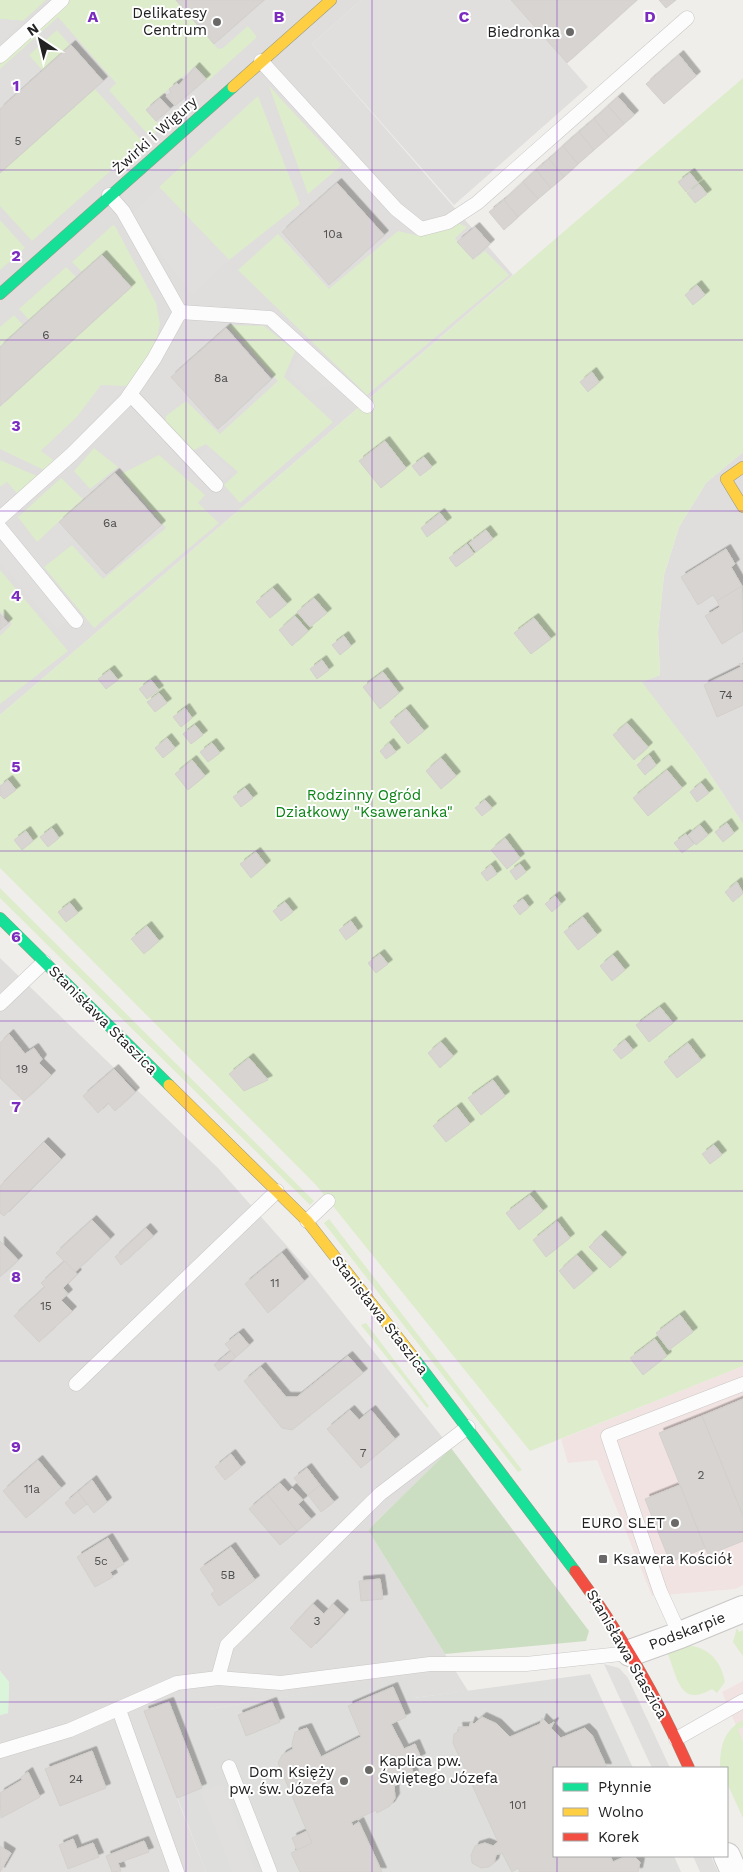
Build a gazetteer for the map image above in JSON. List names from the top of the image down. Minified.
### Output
{"streets":{"street":["Żwirki i Wigury","Stanisława Staszica","Podskarpie"]},"crossings":[["Stanisława Staszica","Podskarpie"]],"parks":["Rodzinny Ogród Działkowy \"Ksaweranka\""],"places":{"other":["Delikatesy Centrum","Biedronka","EURO SLET","Kaplica pw. Świętego Józefa","Dom Księży pw. św. Józefa"],"transit":["Ksawera Kościół"]},"house_numbers":["5","10a","6","8a","6a","74","19","11","15","7","2","11a","5c","5B","3","24","101"],"legend":["Płynnie","Wolno","Korek"],"north":"top left","grid":{"columns":["A","B","C","D"],"rows":["1","2","3","4","5","6","7","8","9"]}}
